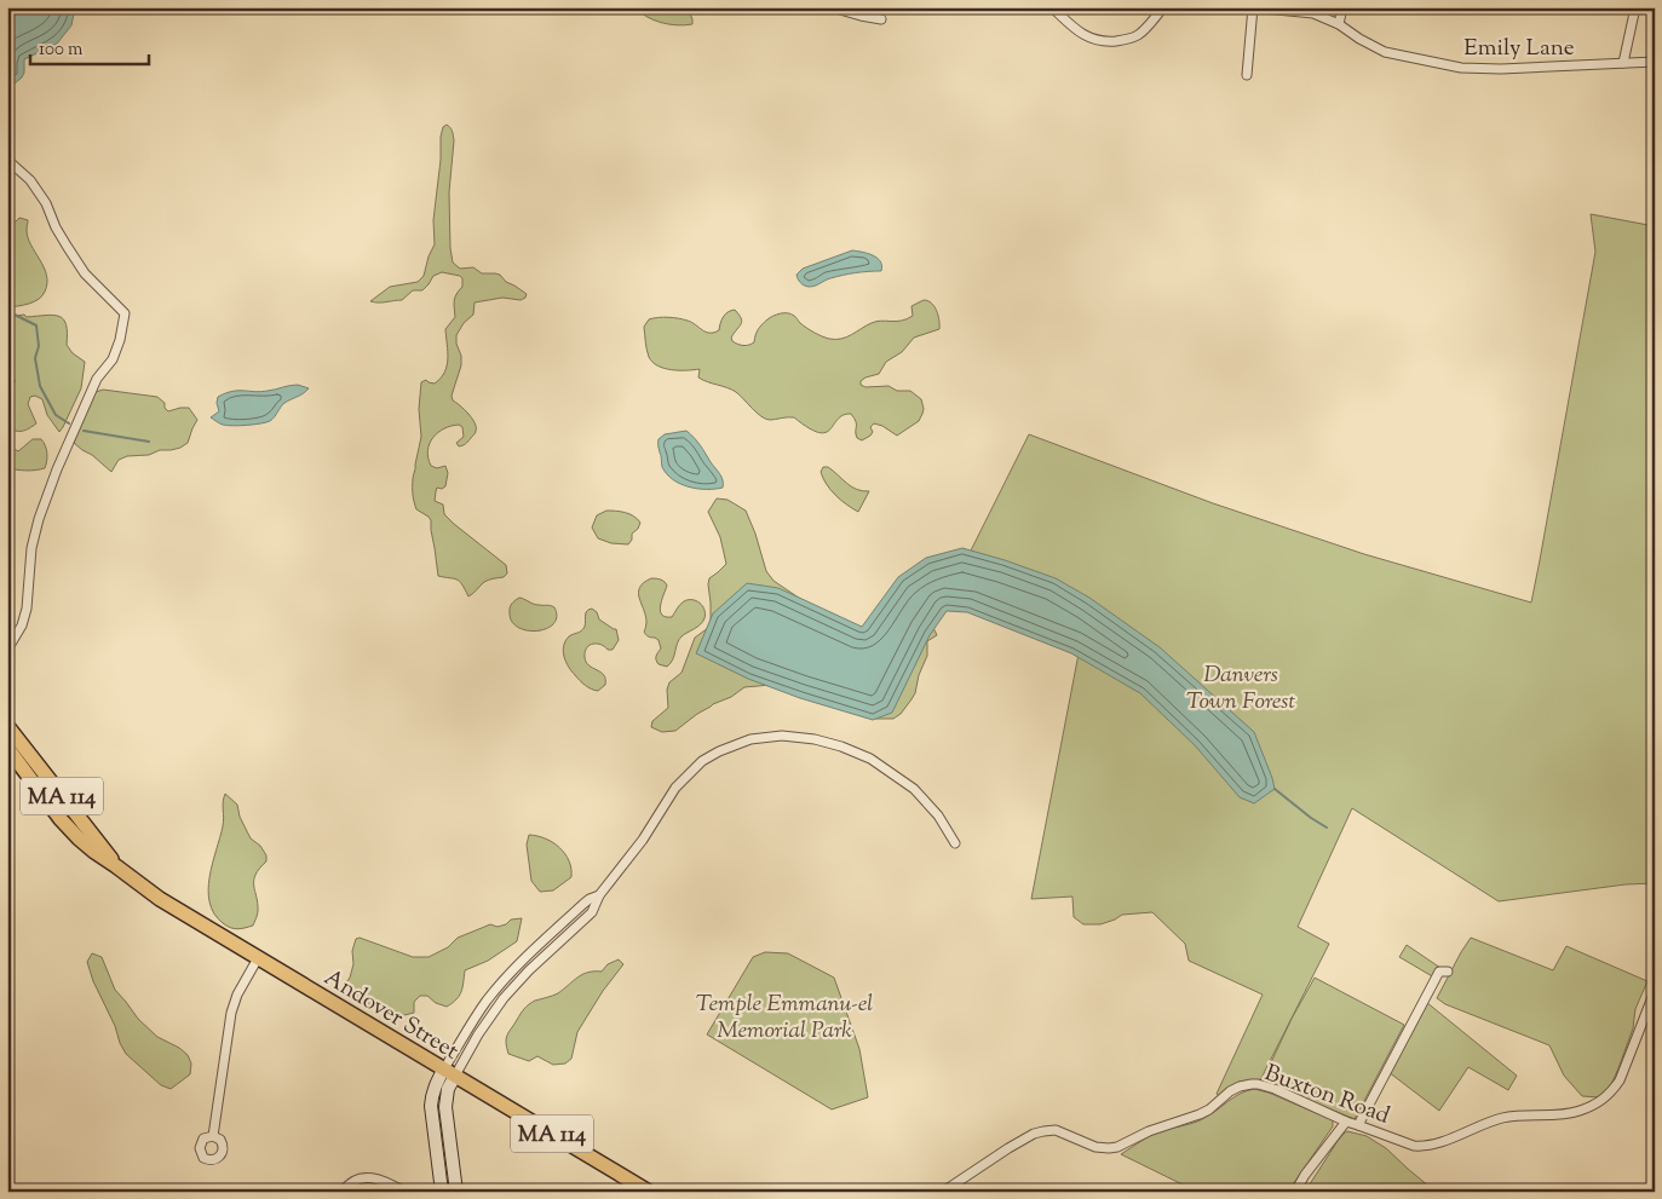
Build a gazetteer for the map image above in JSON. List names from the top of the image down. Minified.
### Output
{"streets":{"highway":["MA 114","Andover Street"],"street":["Emily Lane","Buxton Road"]},"parks":["Danvers Town Forest","Temple Emmanu-el Memorial Park"],"scale_bar":"100 m"}
